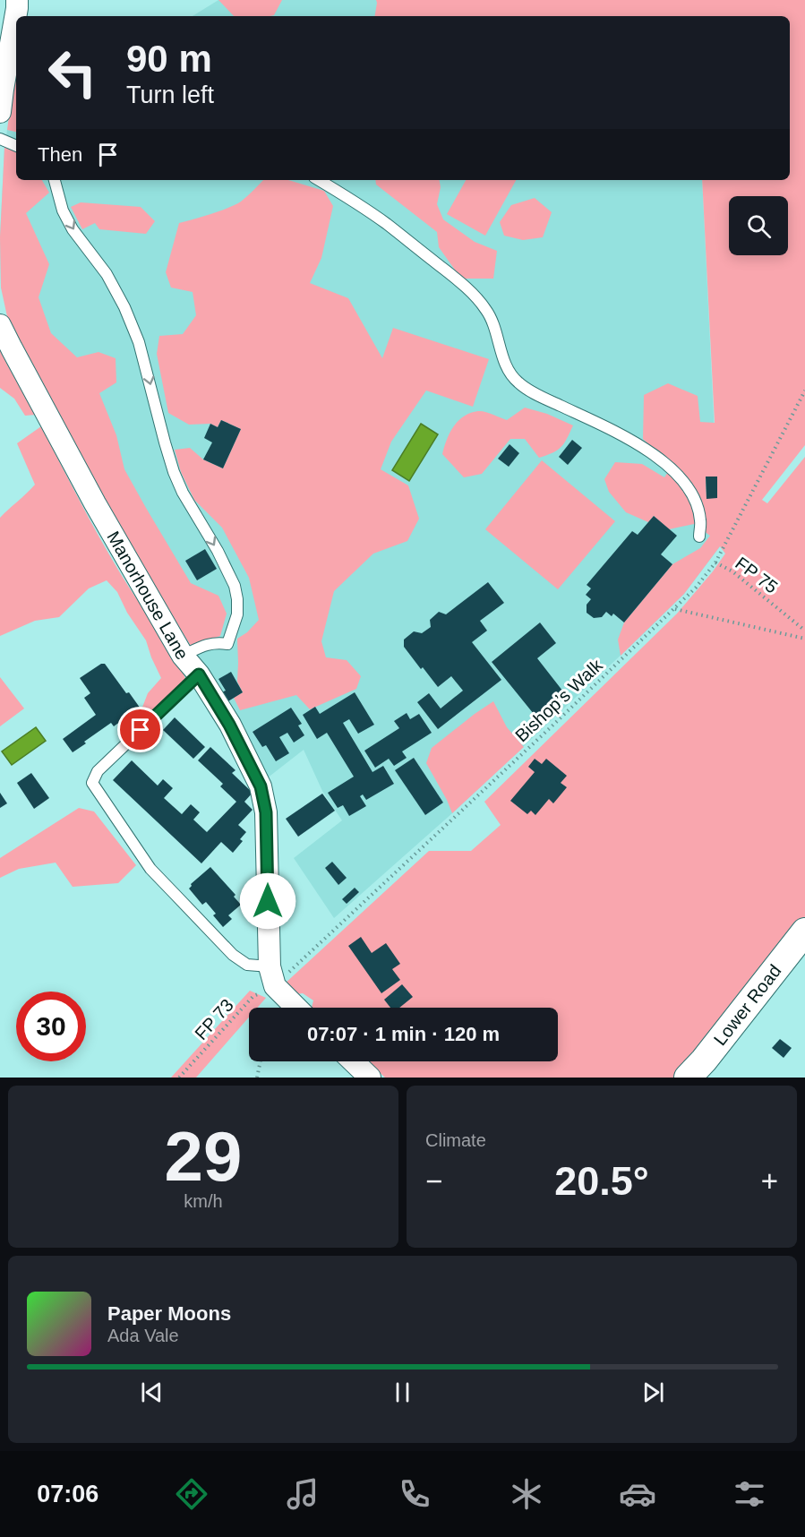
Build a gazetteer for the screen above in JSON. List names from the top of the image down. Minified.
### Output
{"streets":{"street":["Manorhouse Lane","Lower Road"],"path":["FP 75","Bishop’s Walk","FP 73"]},"crossings":[["FP 75","Bishop’s Walk"],["Manorhouse Lane","Bishop’s Walk"],["Manorhouse Lane","FP 73"],["Bishop’s Walk","FP 73"]],"page":{"turn":["90 m","Turn left"],"then":"Then","limit":"30","trip":"07:07 · 1 min · 120 m","tile":[["29","km/h"],"Climate"],"heat":["−","20.5°","+"],"song":["Paper Moons","Ada Vale"],"tabs":"07:06"}}
